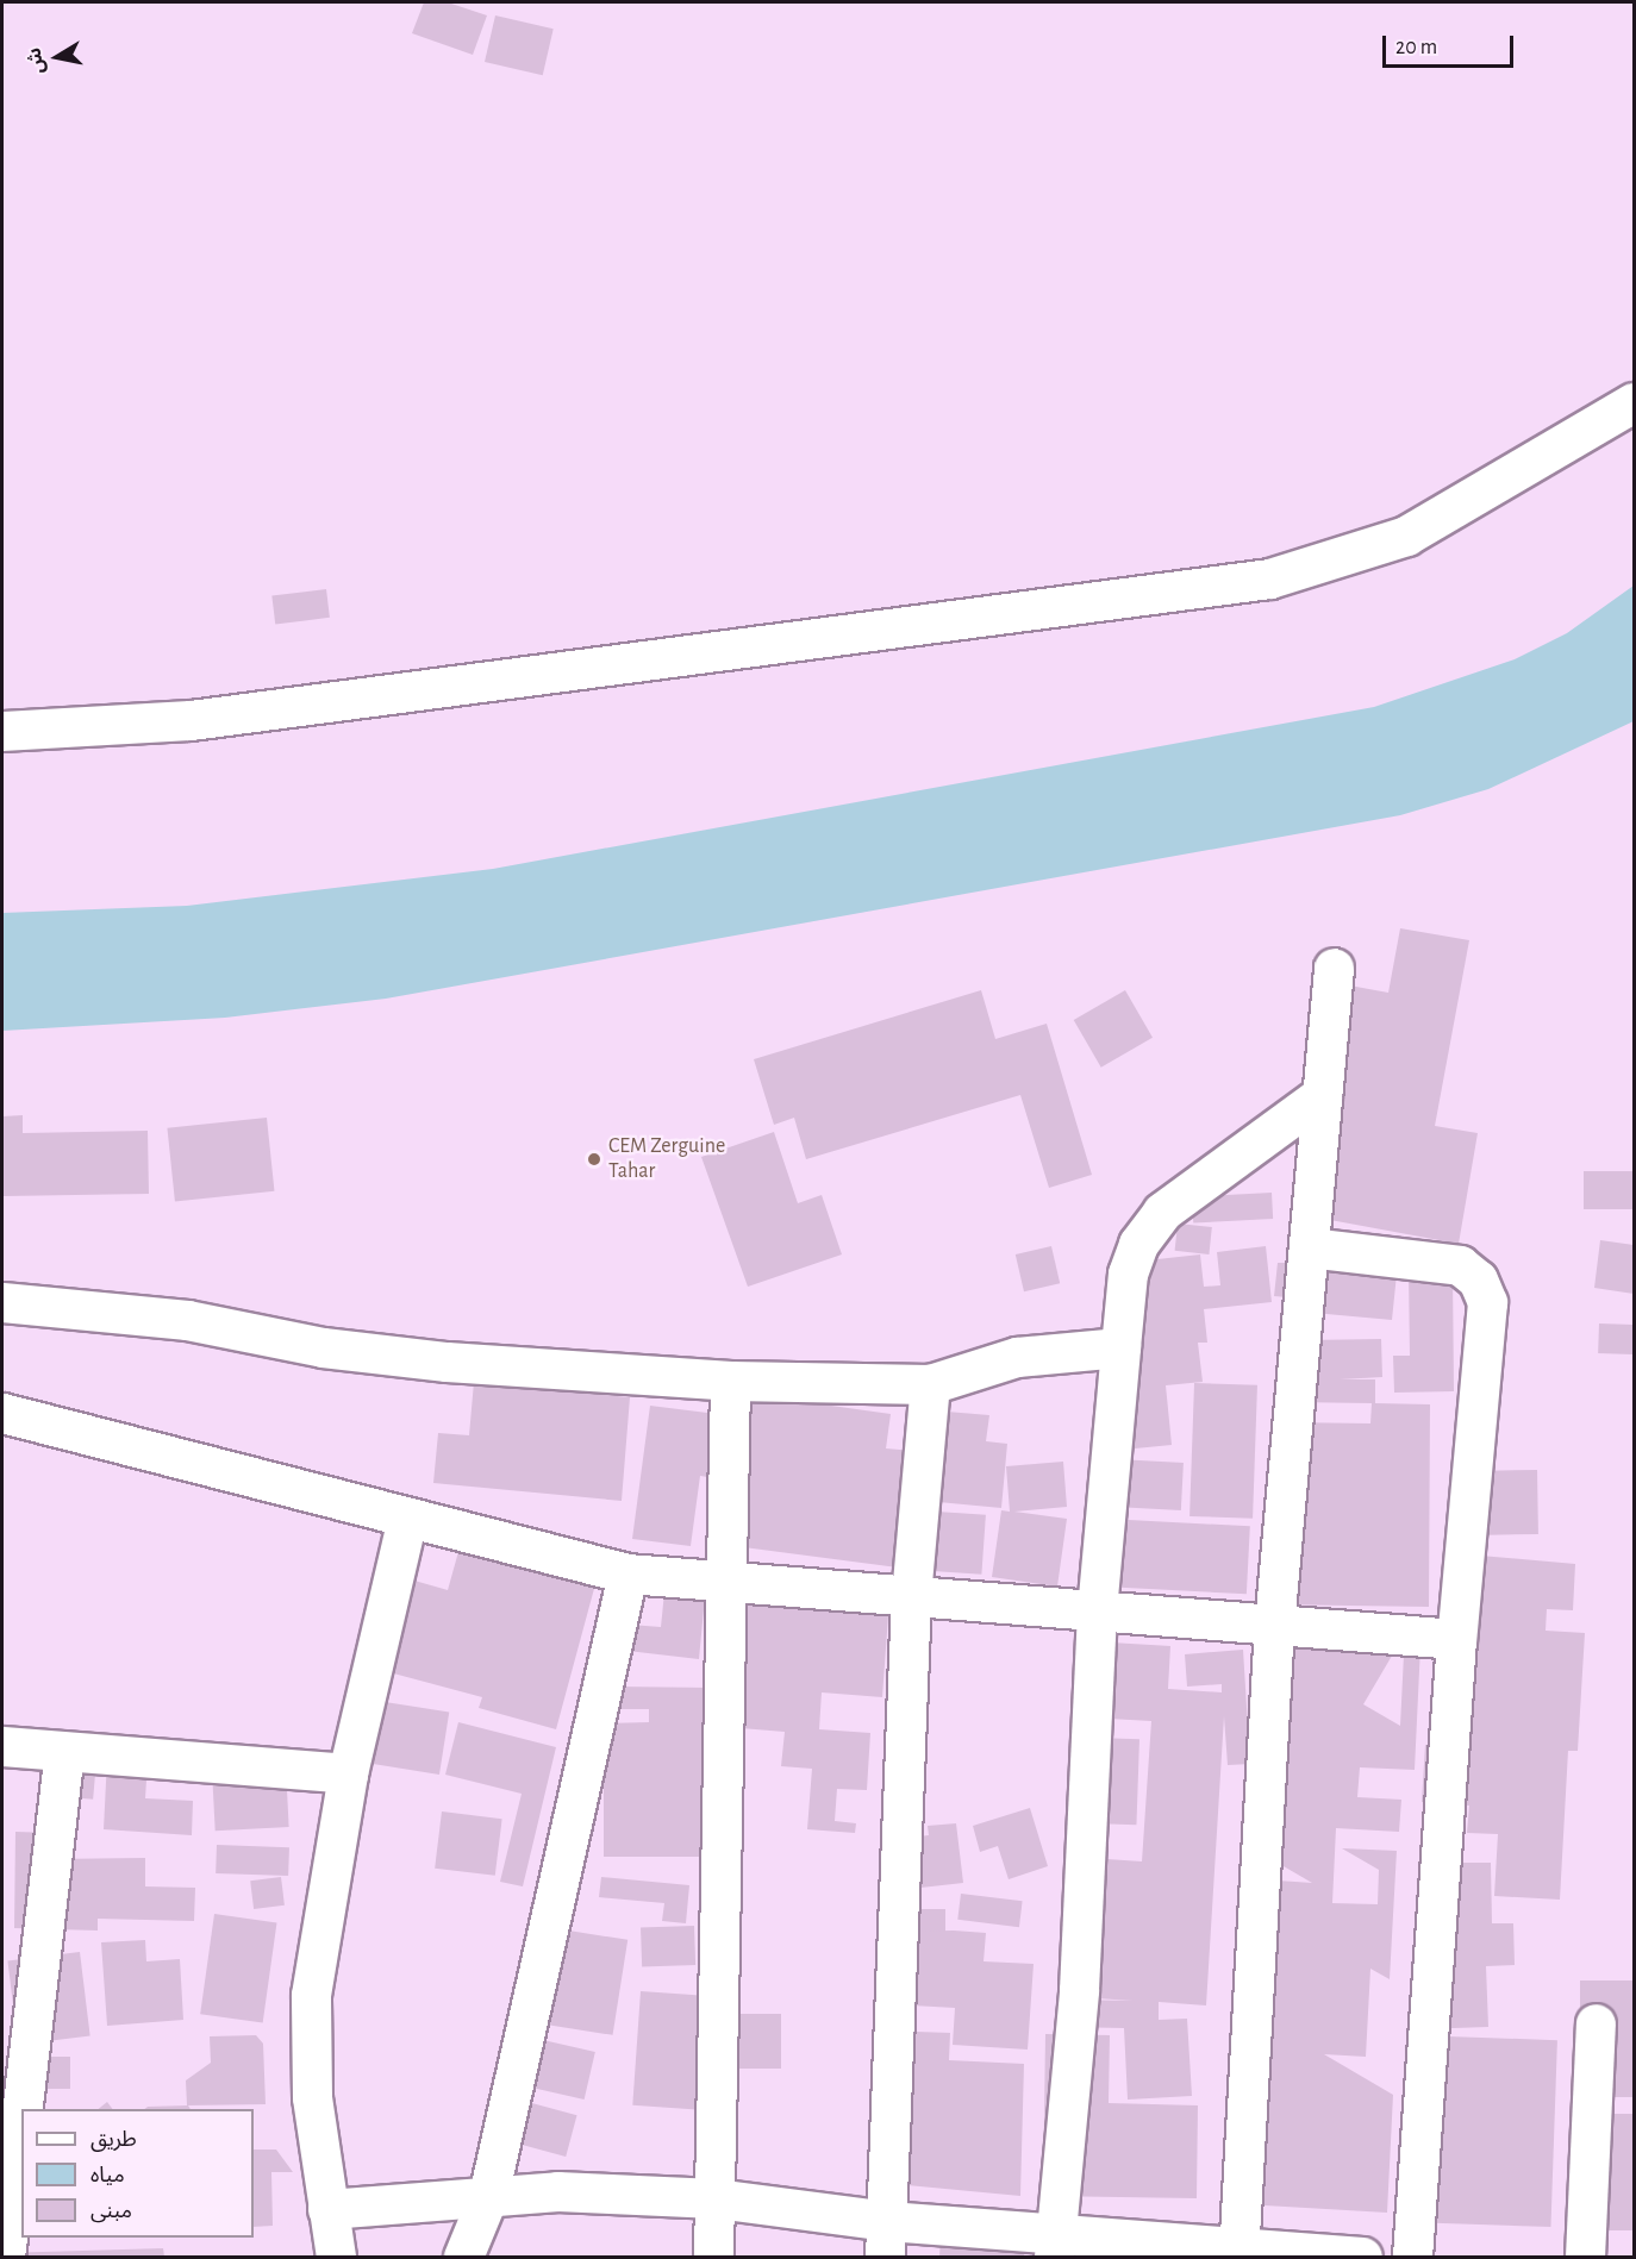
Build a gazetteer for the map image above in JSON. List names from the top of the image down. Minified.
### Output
{"places":["CEM Zerguine Tahar"],"legend":["طريق","مياه","مبنى"],"scale_bar":"20 m","north":"left"}
